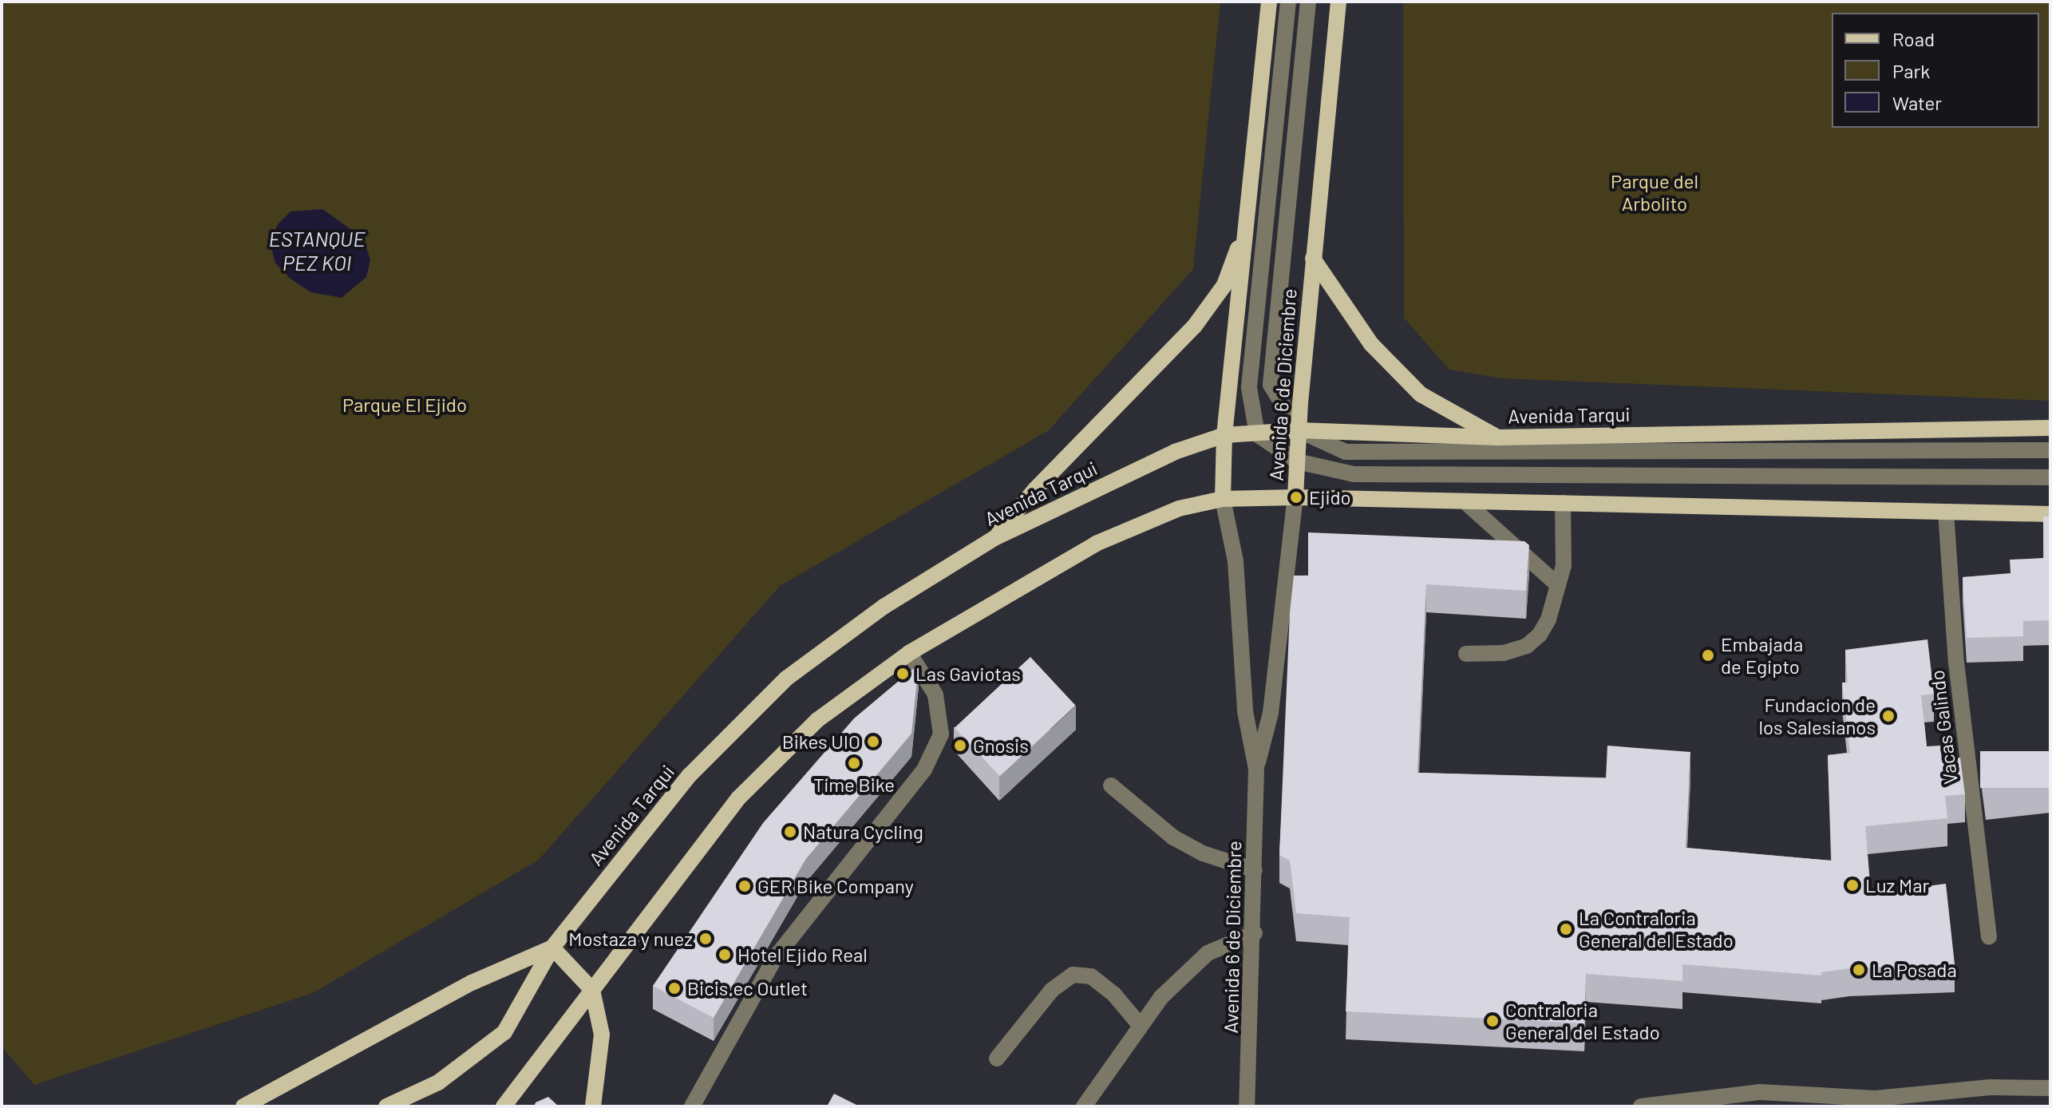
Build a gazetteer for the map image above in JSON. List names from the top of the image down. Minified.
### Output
{"streets":{"main road":["Avenida 6 de Diciembre","Avenida Tarqui"],"street":["Vacas Galindo"]},"crossings":[["Avenida 6 de Diciembre","Avenida Tarqui"]],"water":["ESTANQUE PEZ KOI"],"parks":["Parque del Arbolito","Parque El Ejido"],"places":["Ejido","Embajada de Egipto","Las Gaviotas","Fundacion de los Salesianos","Bikes UIO","Gnosis","Time Bike","Natura Cycling","Luz Mar","GER Bike Company","La Contraloria General del Estado","Mostaza y nuez","Hotel Ejido Real","La Posada","Bicis.ec Outlet","Contraloria General del Estado"],"legend":["Road","Park","Water"]}
